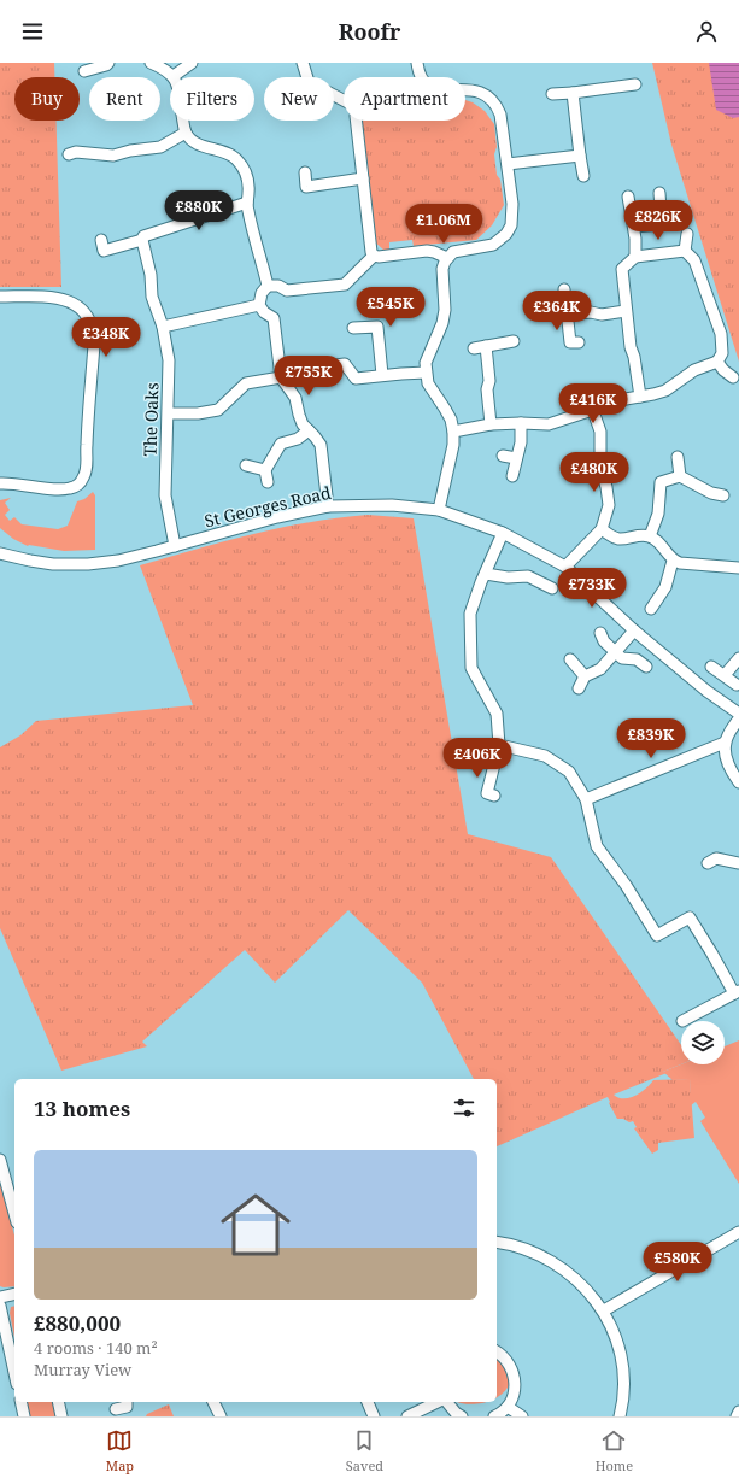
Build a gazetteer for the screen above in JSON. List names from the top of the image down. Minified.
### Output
{"streets":{"street":["The Oaks","St Georges Road"]},"crossings":[["The Oaks","St Georges Road"]],"page":{"header":"Roofr","chip":["Buy","Rent","Filters","New","Apartment"],"price":["£880K","£826K","£1.06M","£545K","£364K","£348K","£755K","£416K","£480K","£733K","£839K","£406K","£580K"],"heading":"13 homes","list":[{"name":"£880,000","note":"4 rooms · 140 m² · Murray View"}],"tabs":["Map","Saved","Home"]}}
